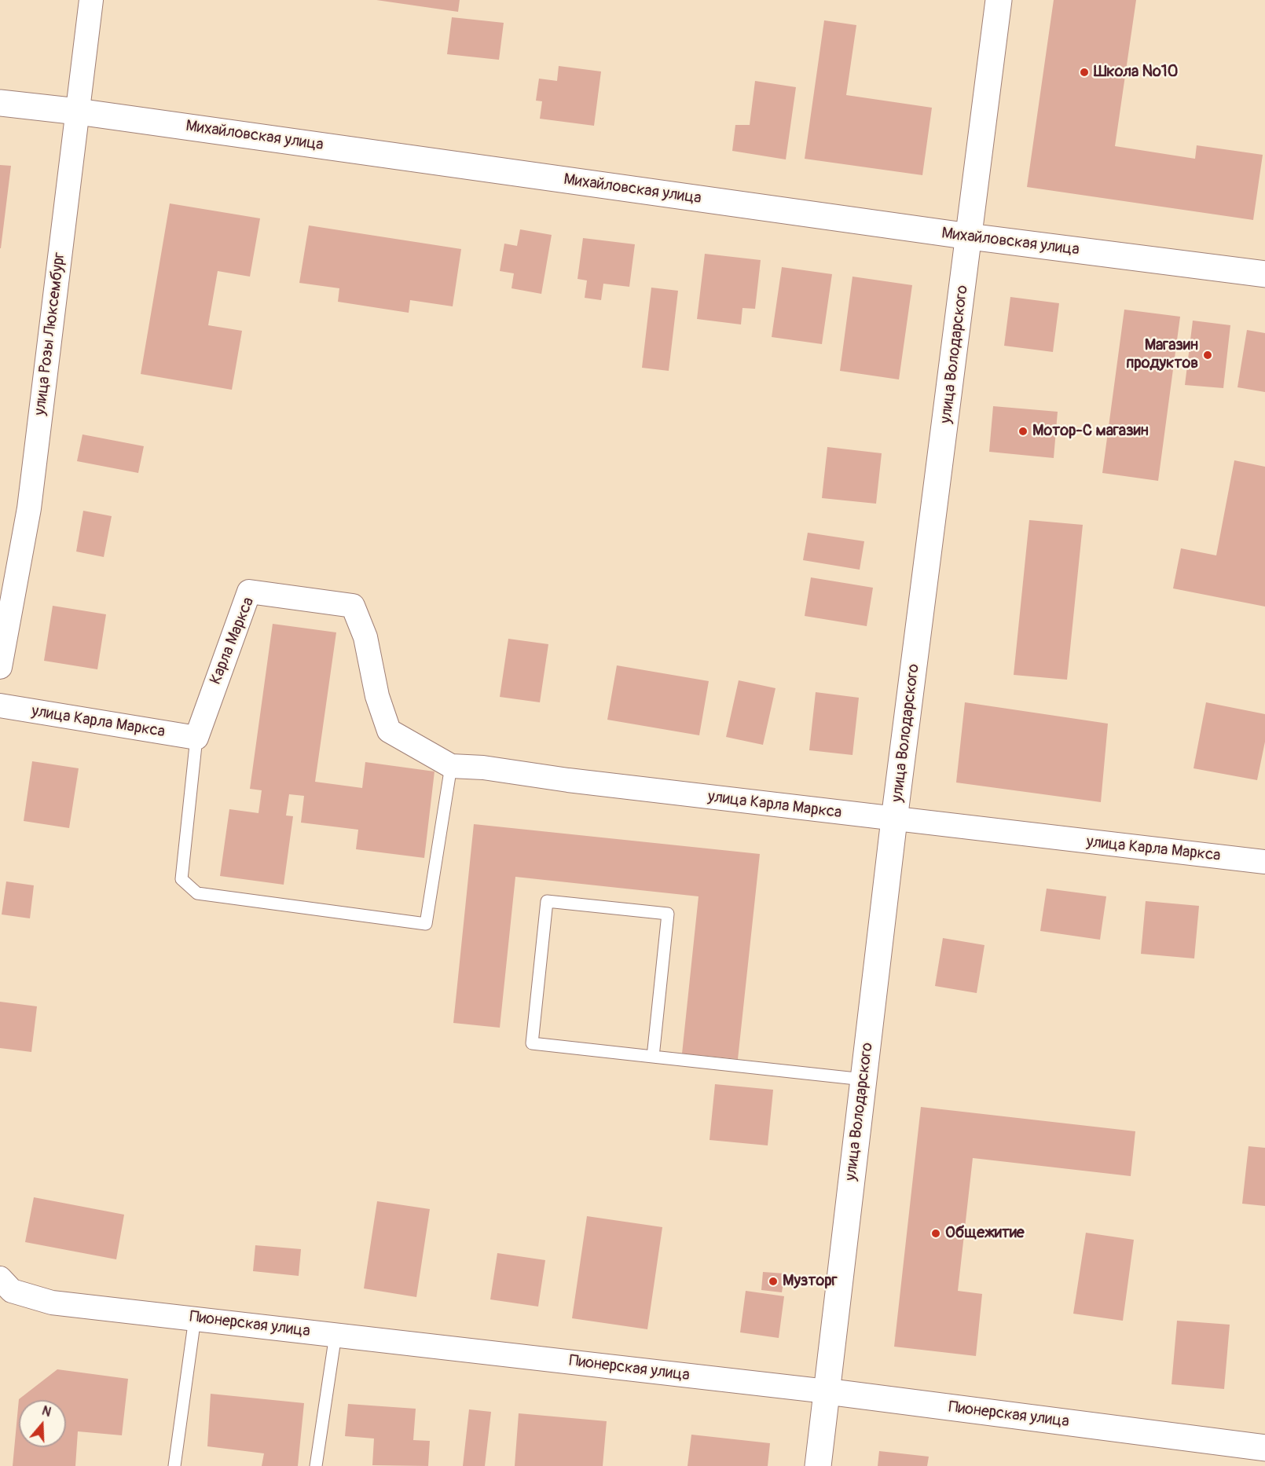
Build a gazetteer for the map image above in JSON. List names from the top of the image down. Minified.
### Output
{"streets":{"main road":["Михайловская улица","улица Володарского","Пионерская улица"],"street":["улица Розы Люксембург","Карла Маркса","улица Карла Маркса"]},"crossings":[["Михайловская улица","улица Розы Люксембург"],["Михайловская улица","улица Володарского"],["улица Володарского","улица Карла Маркса"],["улица Володарского","Пионерская улица"],["Карла Маркса","улица Карла Маркса"]],"places":["Школа №10","Магазин продуктов","Мотор-С магазин","Общежитие","Музторг"],"north":"top"}
